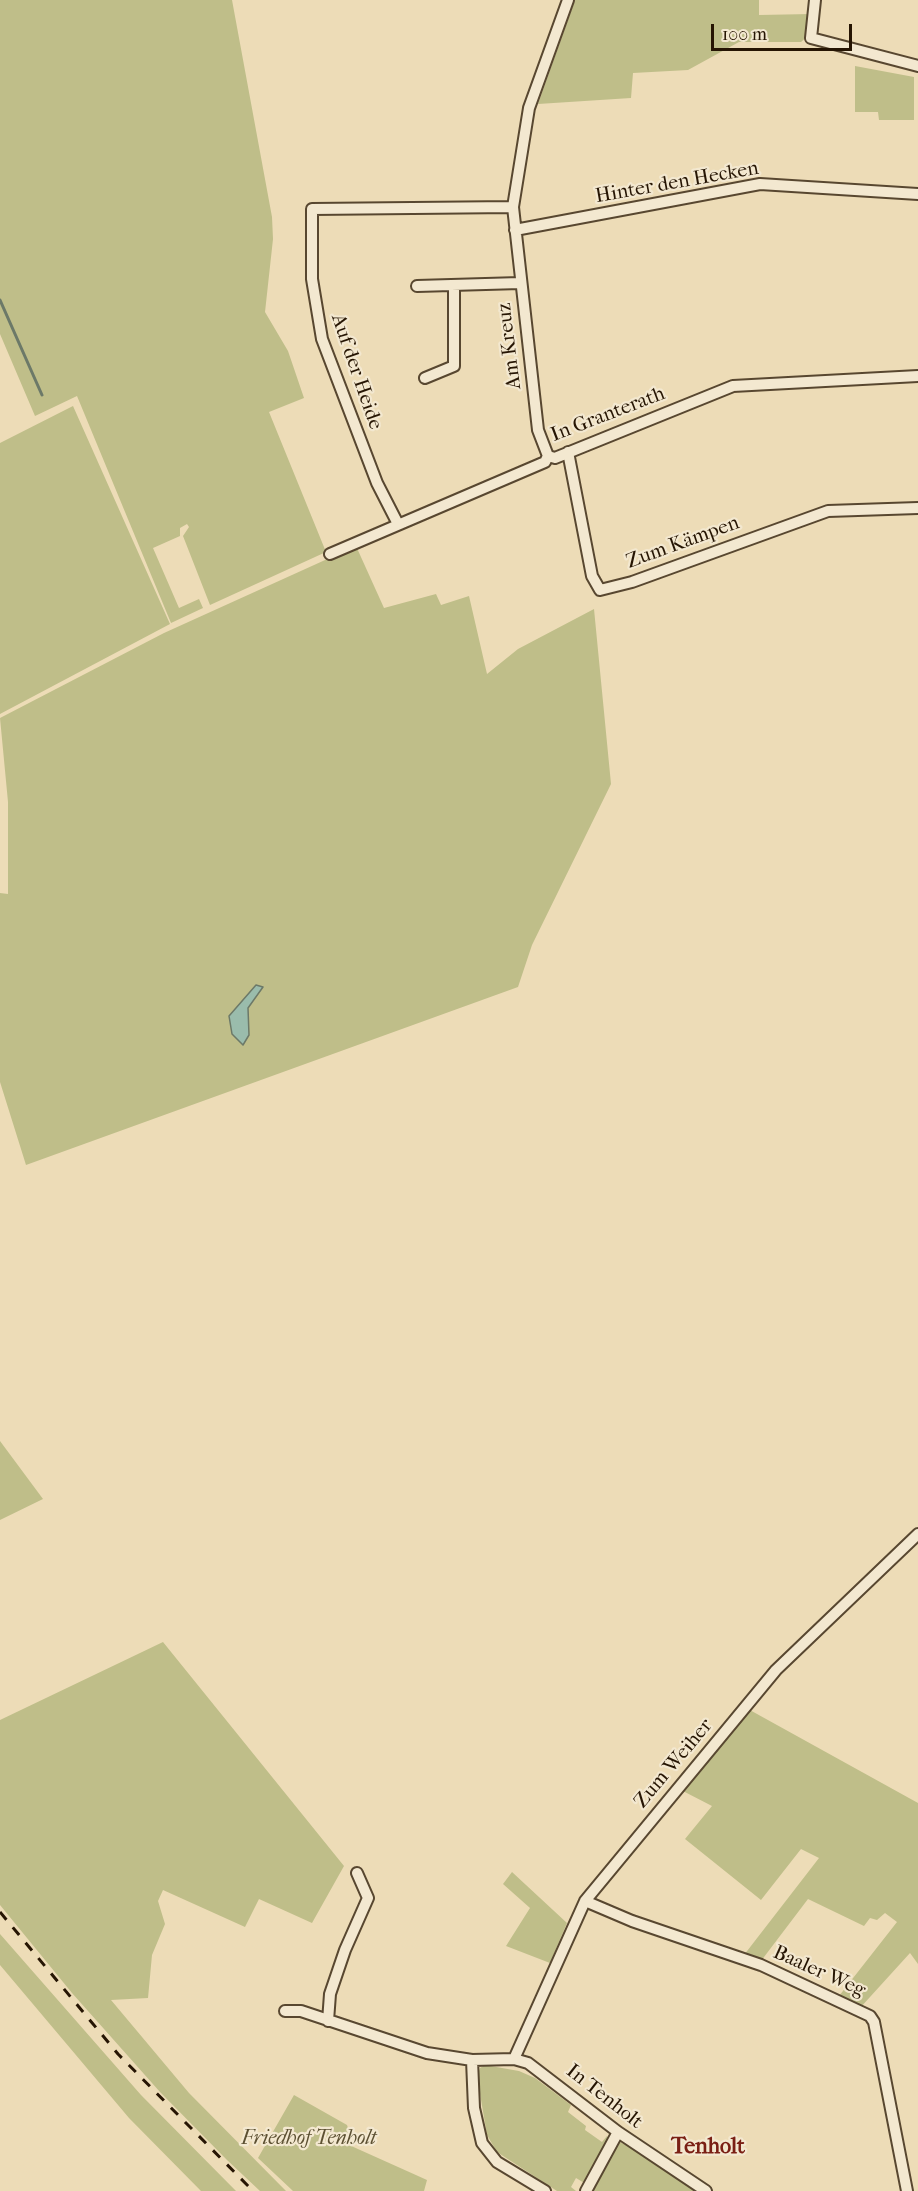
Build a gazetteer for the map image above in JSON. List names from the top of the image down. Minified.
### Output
{"streets":{"street":["Hinter den Hecken","Am Kreuz","Auf der Heide","In Granterath","Zum Kämpen","Zum Weiher","Baaler Weg","In Tenholt"]},"crossings":[["Hinter den Hecken","Am Kreuz"],["Am Kreuz","Auf der Heide"],["Am Kreuz","In Granterath"],["Auf der Heide","In Granterath"],["In Granterath","Zum Kämpen"],["Zum Weiher","Baaler Weg"],["Zum Weiher","In Tenholt"]],"districts":["Tenholt"],"parks":["Friedhof Tenholt"],"scale_bar":"100 m"}
